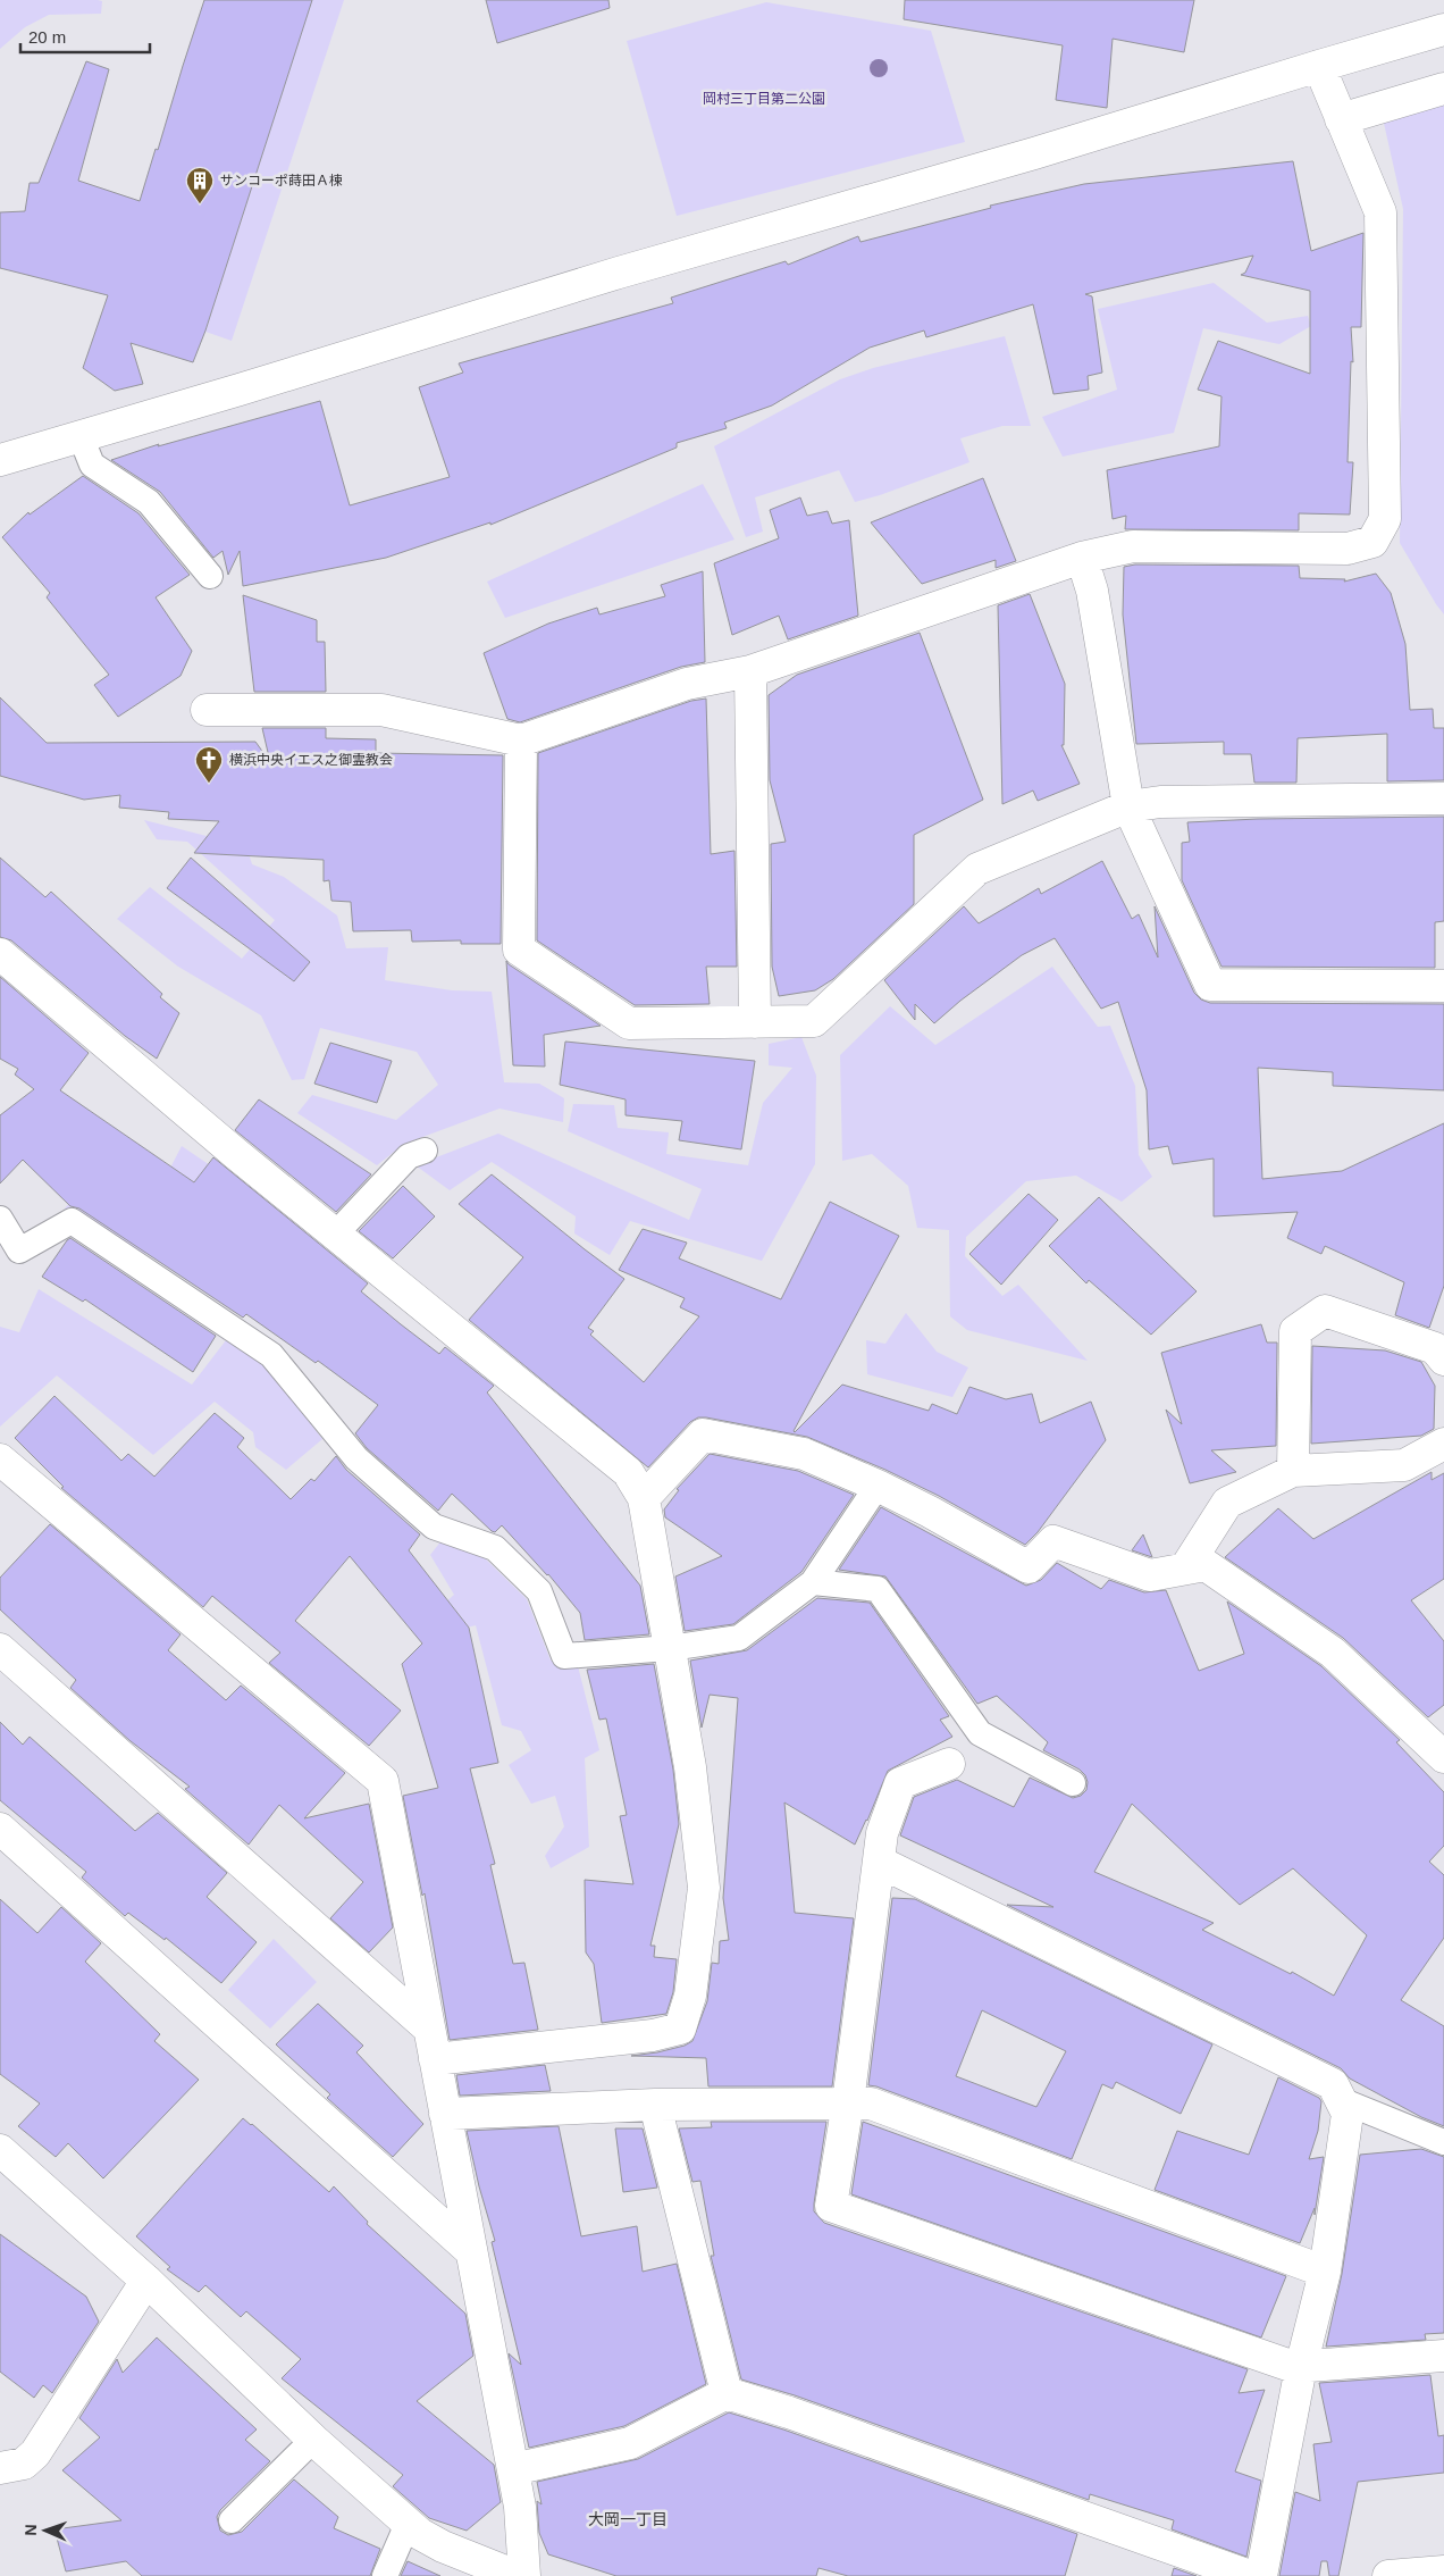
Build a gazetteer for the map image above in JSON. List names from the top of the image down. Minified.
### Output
{"districts":["大岡一丁目"],"parks":["岡村三丁目第二公園"],"places":{"building":["サンコーポ蒔田Ａ棟"],"church":["横浜中央イエス之御霊教会"]},"scale_bar":"20 m","north":"left"}
